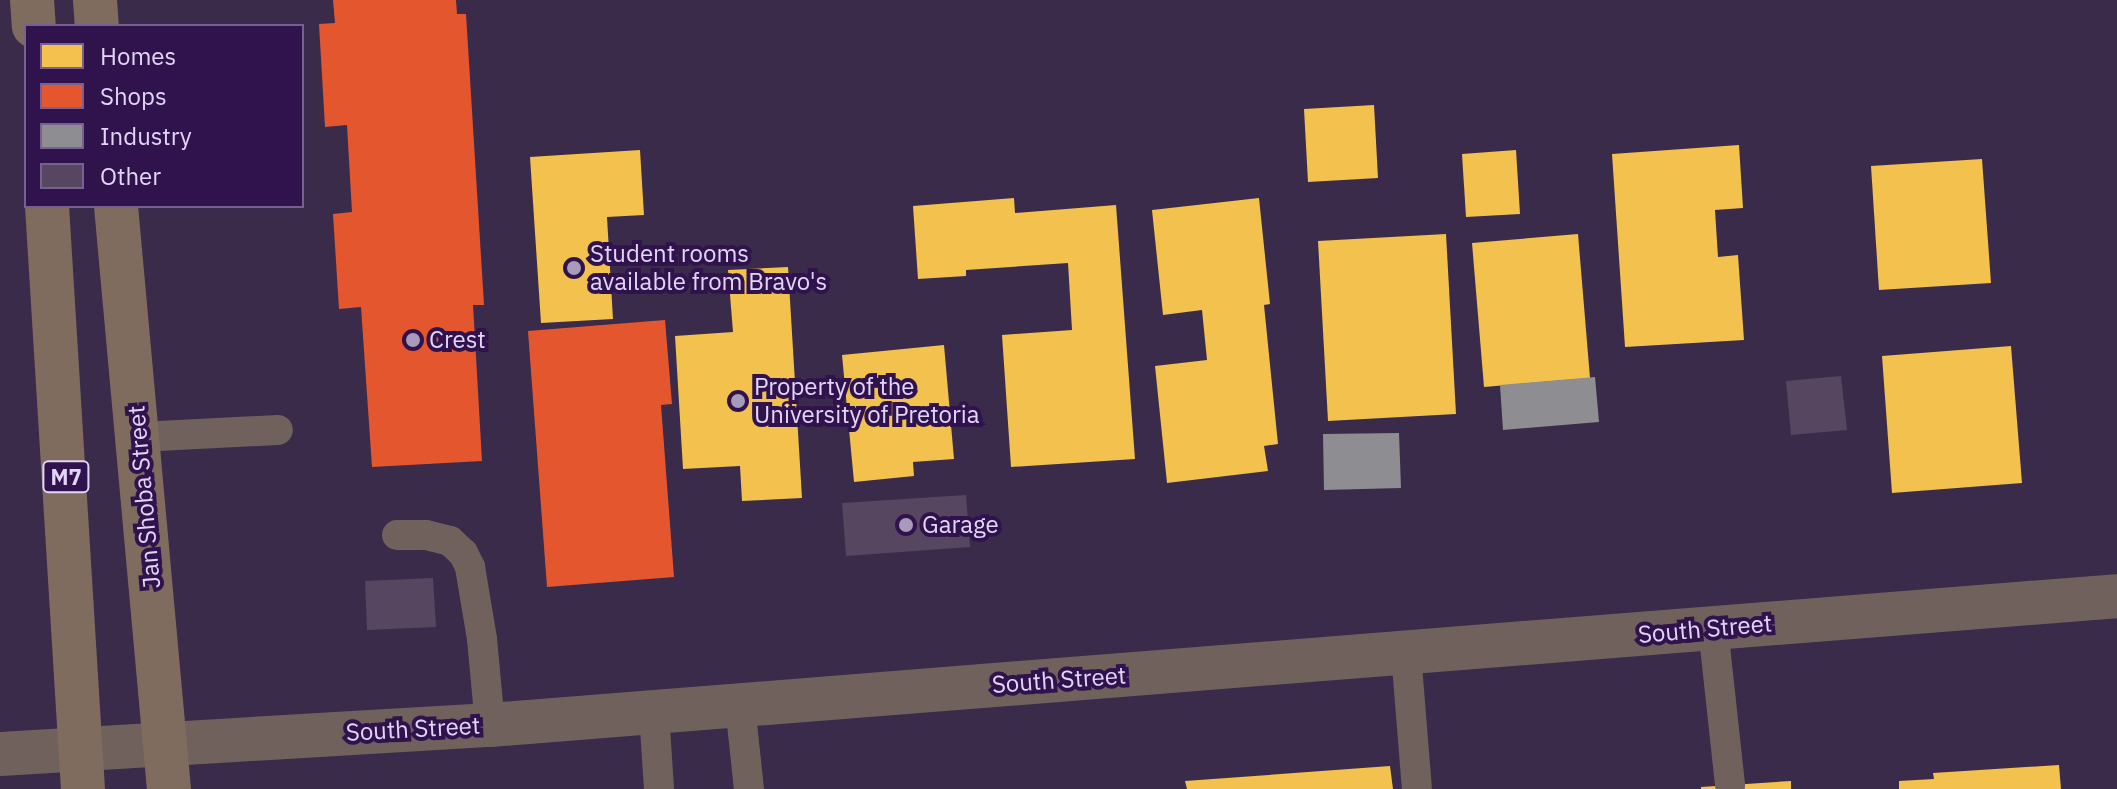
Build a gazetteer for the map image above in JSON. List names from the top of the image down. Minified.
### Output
{"streets":{"main road":["M7","Jan Shoba Street"],"street":["South Street"]},"crossings":[["M7","South Street"],["Jan Shoba Street","South Street"]],"places":["Student rooms available from Bravo's","Crest","Property of the University of Pretoria","Garage"],"legend":["Homes","Shops","Industry","Other"]}
